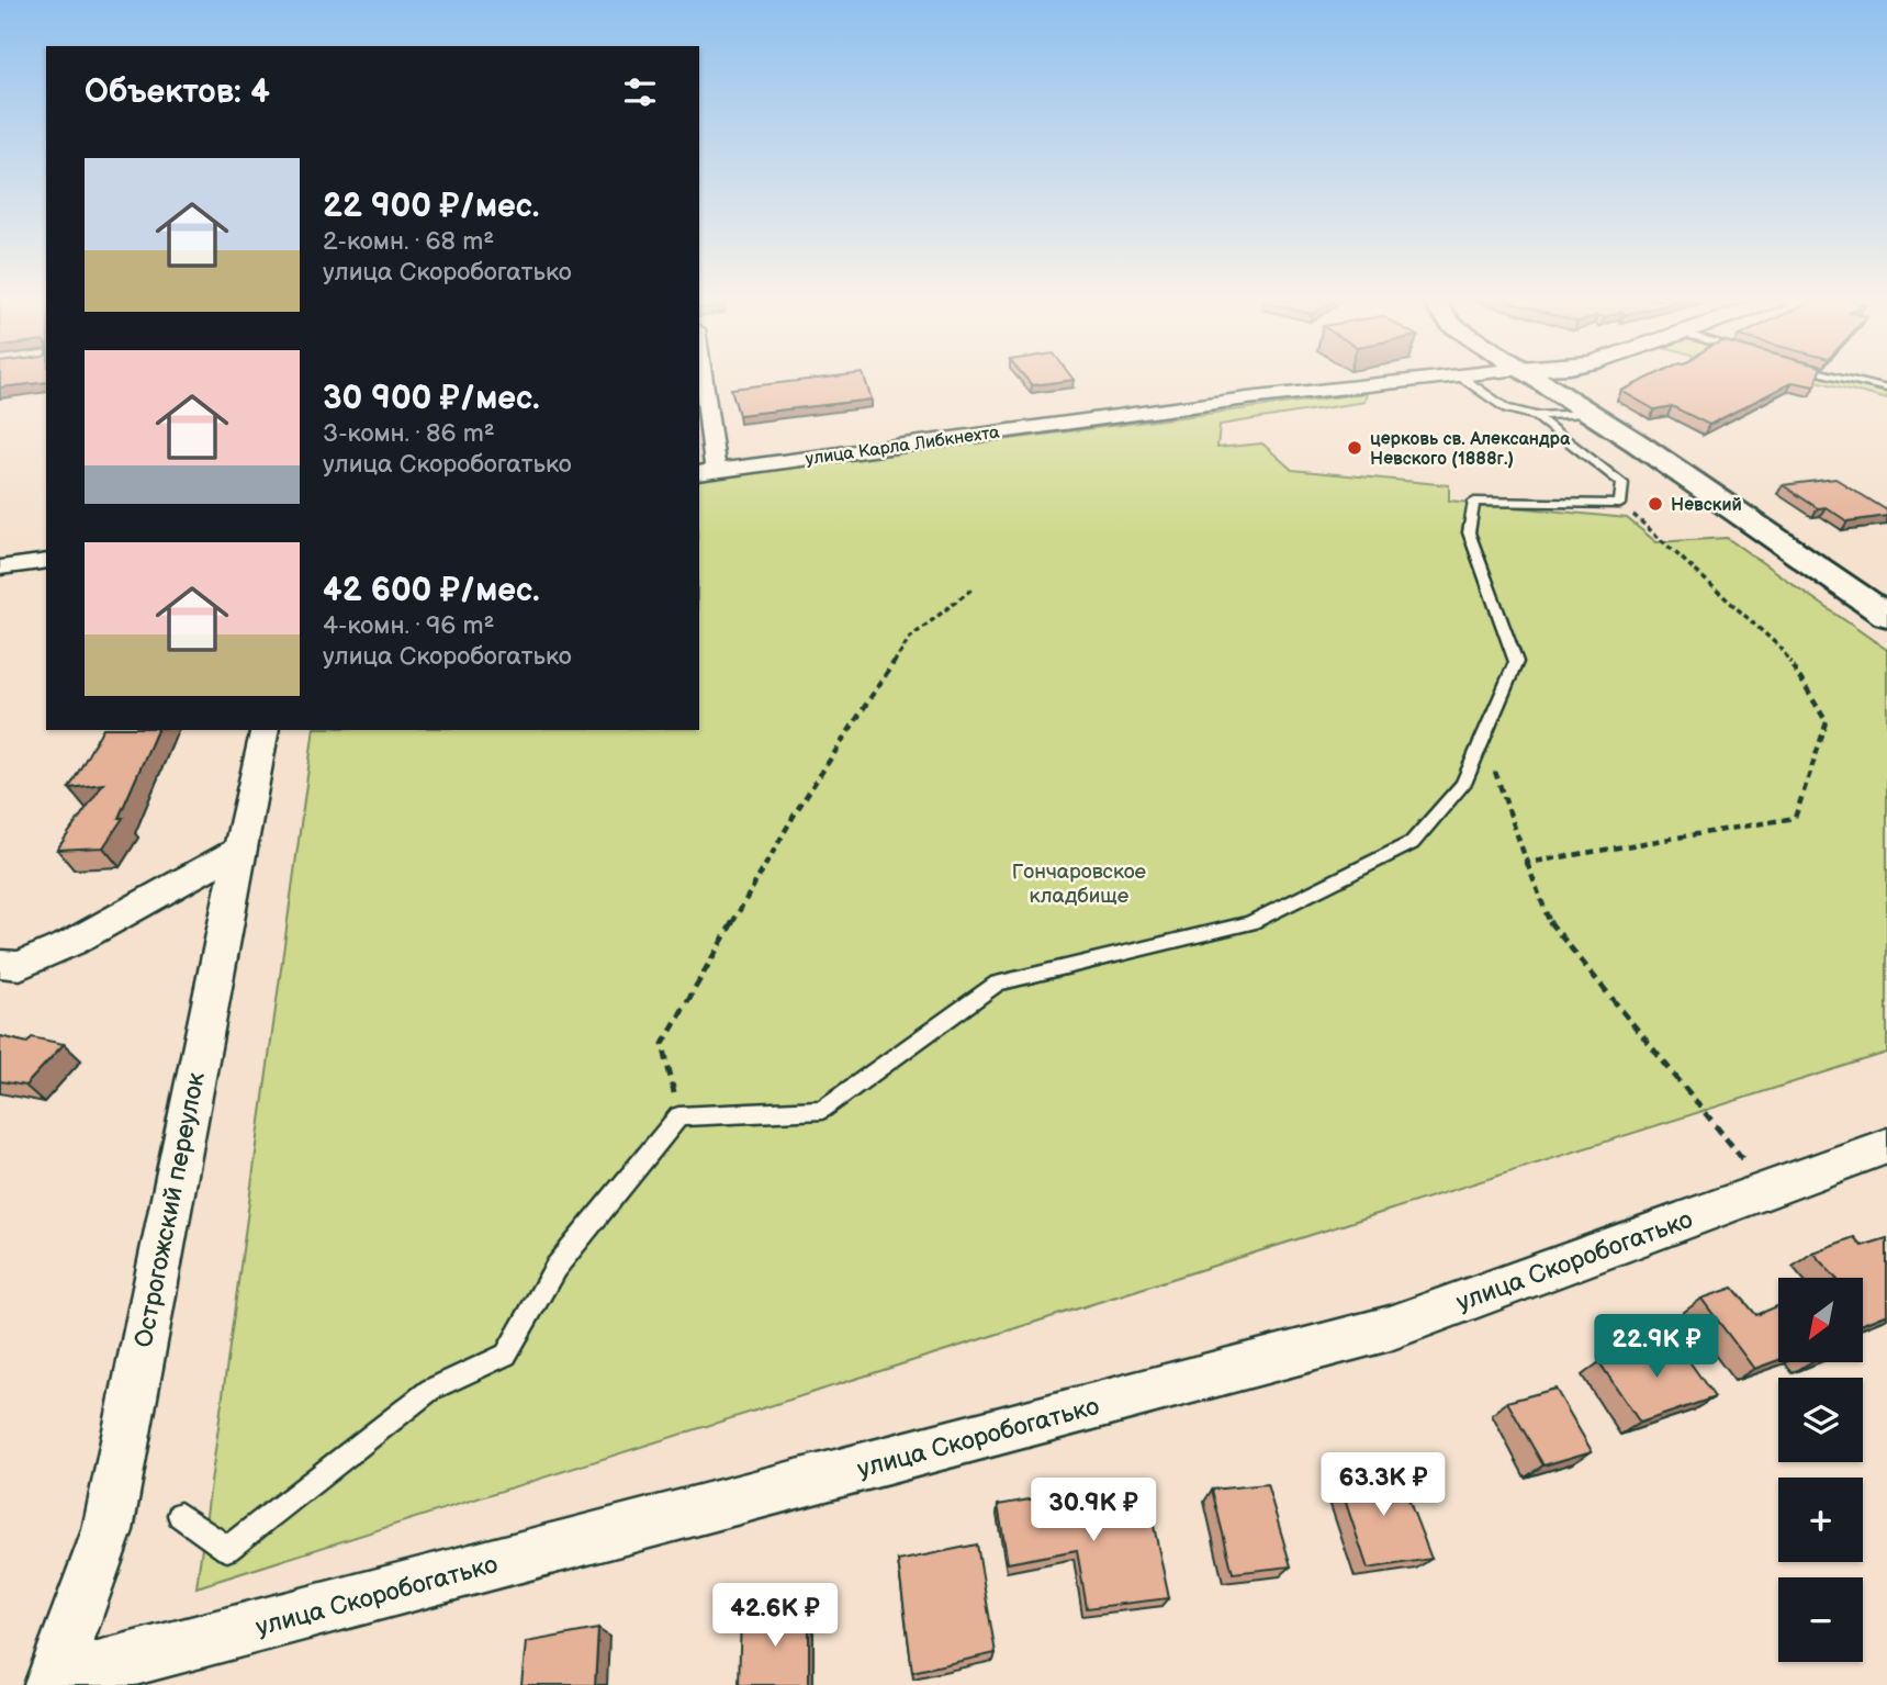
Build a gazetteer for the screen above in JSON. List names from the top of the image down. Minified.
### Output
{"streets":{"street":["улица Карла Либкнехта","Острогожский переулок","улица Скоробогатько"]},"crossings":[["Острогожский переулок","улица Скоробогатько"]],"parks":["Гончаровское кладбище"],"places":["церковь св. Александра Невского (1888г.)","Невский"],"north":"bottom left","page":{"heading":"Объектов: 4","list":[{"name":"22 900 ₽/мес.","note":"2-комн. · 68 m² · улица Скоробогатько"},{"name":"30 900 ₽/мес.","note":"3-комн. · 86 m² · улица Скоробогатько"},{"name":"42 600 ₽/мес.","note":"4-комн. · 96 m² · улица Скоробогатько"}],"map_buttons":["+","−"],"price":["22.9K ₽","63.3K ₽","30.9K ₽","42.6K ₽"]}}
